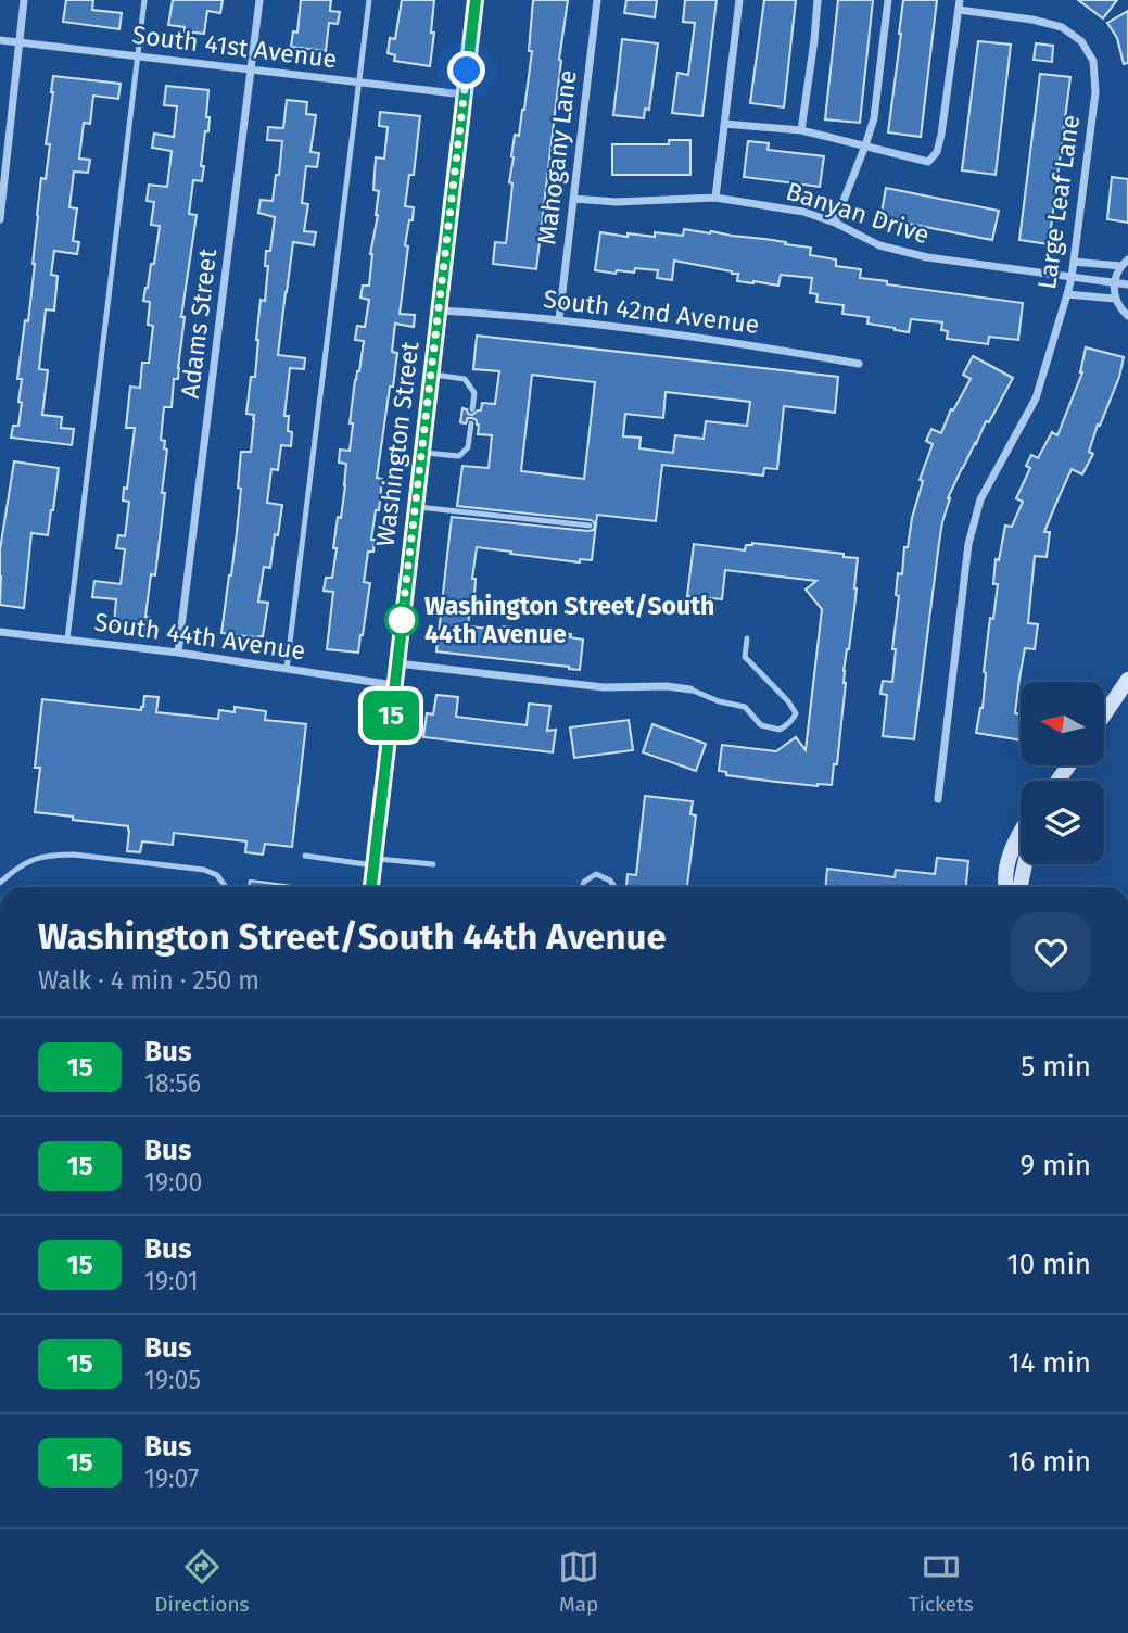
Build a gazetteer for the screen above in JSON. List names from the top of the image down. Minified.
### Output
{"streets":{"street":["South 41st Avenue","Mahogany Lane","Large Leaf Lane","Banyan Drive","South 42nd Avenue","Adams Street","Washington Street","South 44th Avenue"]},"crossings":[["South 41st Avenue","Adams Street"],["South 41st Avenue","Washington Street"],["Mahogany Lane","Banyan Drive"],["Mahogany Lane","South 42nd Avenue"],["Large Leaf Lane","Banyan Drive"],["South 42nd Avenue","Washington Street"],["Adams Street","South 44th Avenue"],["Washington Street","South 44th Avenue"]],"places":["Washington Street/South 44th Avenue"],"lines":["bus line 15"],"north":"left","page":{"on_map":"15","heading":["Washington Street/South 44th Avenue","Walk · 4 min · 250 m"],"list":[{"mark":"15","name":"Bus","note":"18:56","value":"5 min"},{"mark":"15","name":"Bus","note":"19:00","value":"9 min"},{"mark":"15","name":"Bus","note":"19:01","value":"10 min"},{"mark":"15","name":"Bus","note":"19:05","value":"14 min"},{"mark":"15","name":"Bus","note":"19:07","value":"16 min"}],"tabs":["Directions","Map","Tickets"]}}
